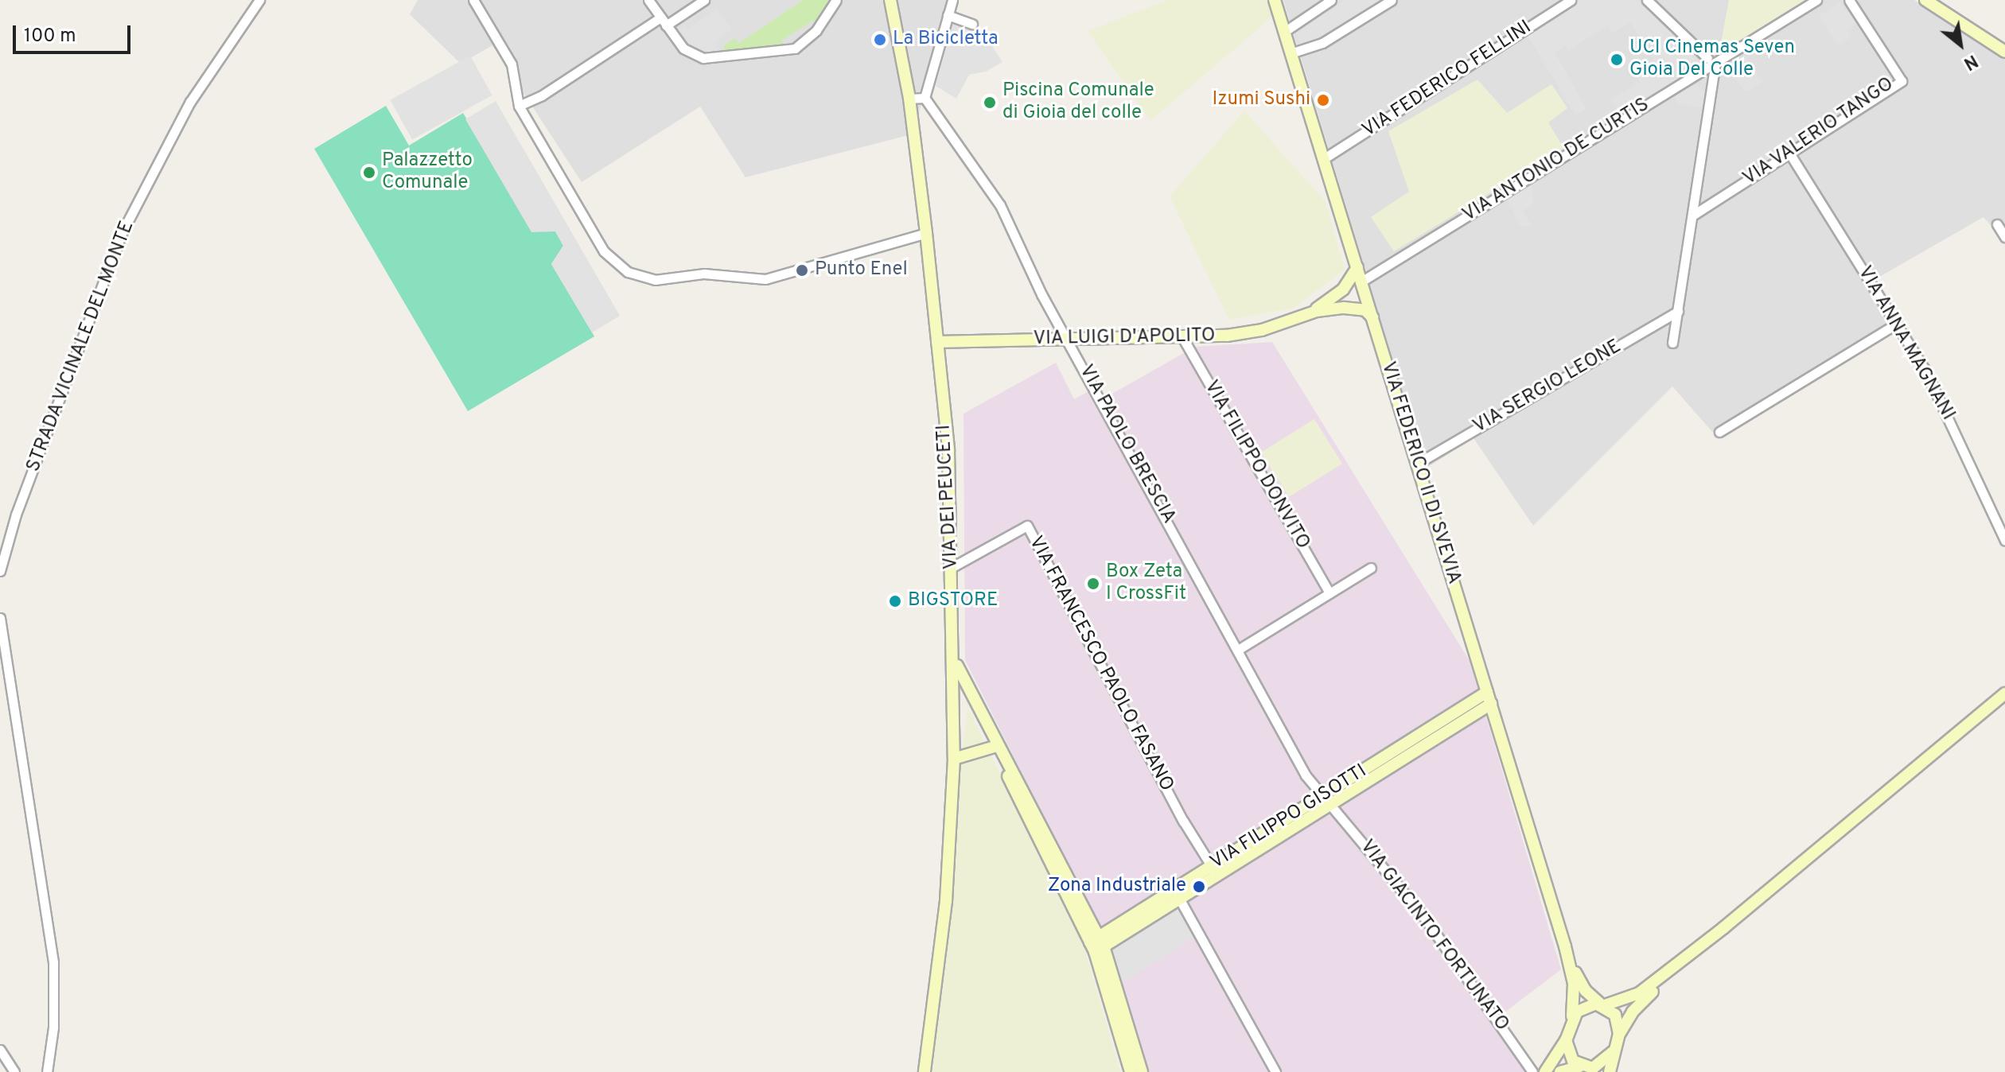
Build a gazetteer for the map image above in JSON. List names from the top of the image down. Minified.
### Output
{"streets":{"main road":["VIA LUIGI D'APOLITO","VIA FEDERICO II DI SVEVIA","VIA DEI PEUCETI","VIA FILIPPO GISOTTI"],"street":["VIA FEDERICO FELLINI","VIA VALERIO TANGO","VIA ANTONIO DE CURTIS","VIA ANNA MAGNANI","STRADA VICINALE DEL MONTE","VIA SERGIO LEONE","VIA PAOLO BRESCIA","VIA FILIPPO DONVITO","VIA FRANCESCO PAOLO FASANO","VIA GIACINTO FORTUNATO"]},"crossings":[["VIA FEDERICO FELLINI","VIA FEDERICO II DI SVEVIA"],["VIA VALERIO TANGO","VIA ANNA MAGNANI"],["VIA ANTONIO DE CURTIS","VIA FEDERICO II DI SVEVIA"],["VIA LUIGI D'APOLITO","VIA PAOLO BRESCIA"],["VIA LUIGI D'APOLITO","VIA FILIPPO DONVITO"],["VIA LUIGI D'APOLITO","VIA FEDERICO II DI SVEVIA"],["VIA LUIGI D'APOLITO","VIA DEI PEUCETI"],["VIA SERGIO LEONE","VIA FEDERICO II DI SVEVIA"],["VIA PAOLO BRESCIA","VIA FILIPPO GISOTTI"],["VIA PAOLO BRESCIA","VIA GIACINTO FORTUNATO"],["VIA FEDERICO II DI SVEVIA","VIA FILIPPO GISOTTI"],["VIA DEI PEUCETI","VIA FRANCESCO PAOLO FASANO"],["VIA FRANCESCO PAOLO FASANO","VIA FILIPPO GISOTTI"],["VIA FILIPPO GISOTTI","VIA GIACINTO FORTUNATO"]],"places":["La Bicicletta","UCI Cinemas Seven Gioia Del Colle","Izumi Sushi","Piscina Comunale di Gioia del colle","Palazzetto Comunale","Punto Enel","Box Zeta I CrossFit","BIGSTORE","Zona Industriale"],"scale_bar":"100 m","north":"bottom right"}
